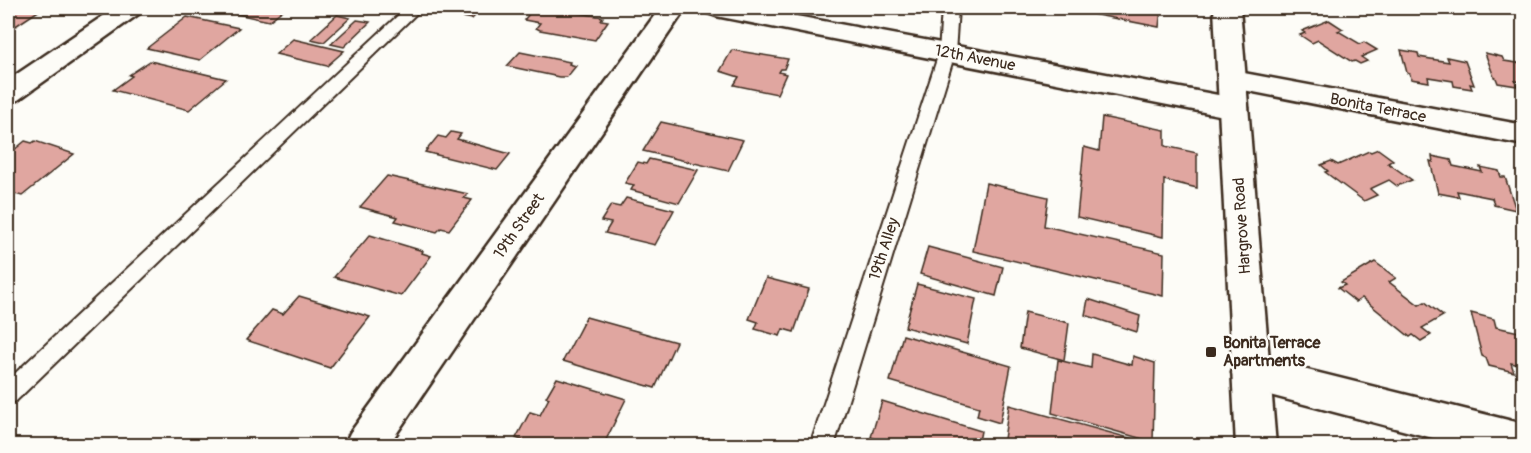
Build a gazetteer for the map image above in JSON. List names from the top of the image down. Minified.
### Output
{"streets":{"street":["12th Avenue","Bonita Terrace","19th Street","Hargrove Road"],"lane":["19th Alley"]},"crossings":[["12th Avenue","Bonita Terrace"],["12th Avenue","Hargrove Road"],["12th Avenue","19th Alley"],["Bonita Terrace","Hargrove Road"]],"places":{"transit":["Bonita Terrace Apartments"]}}
